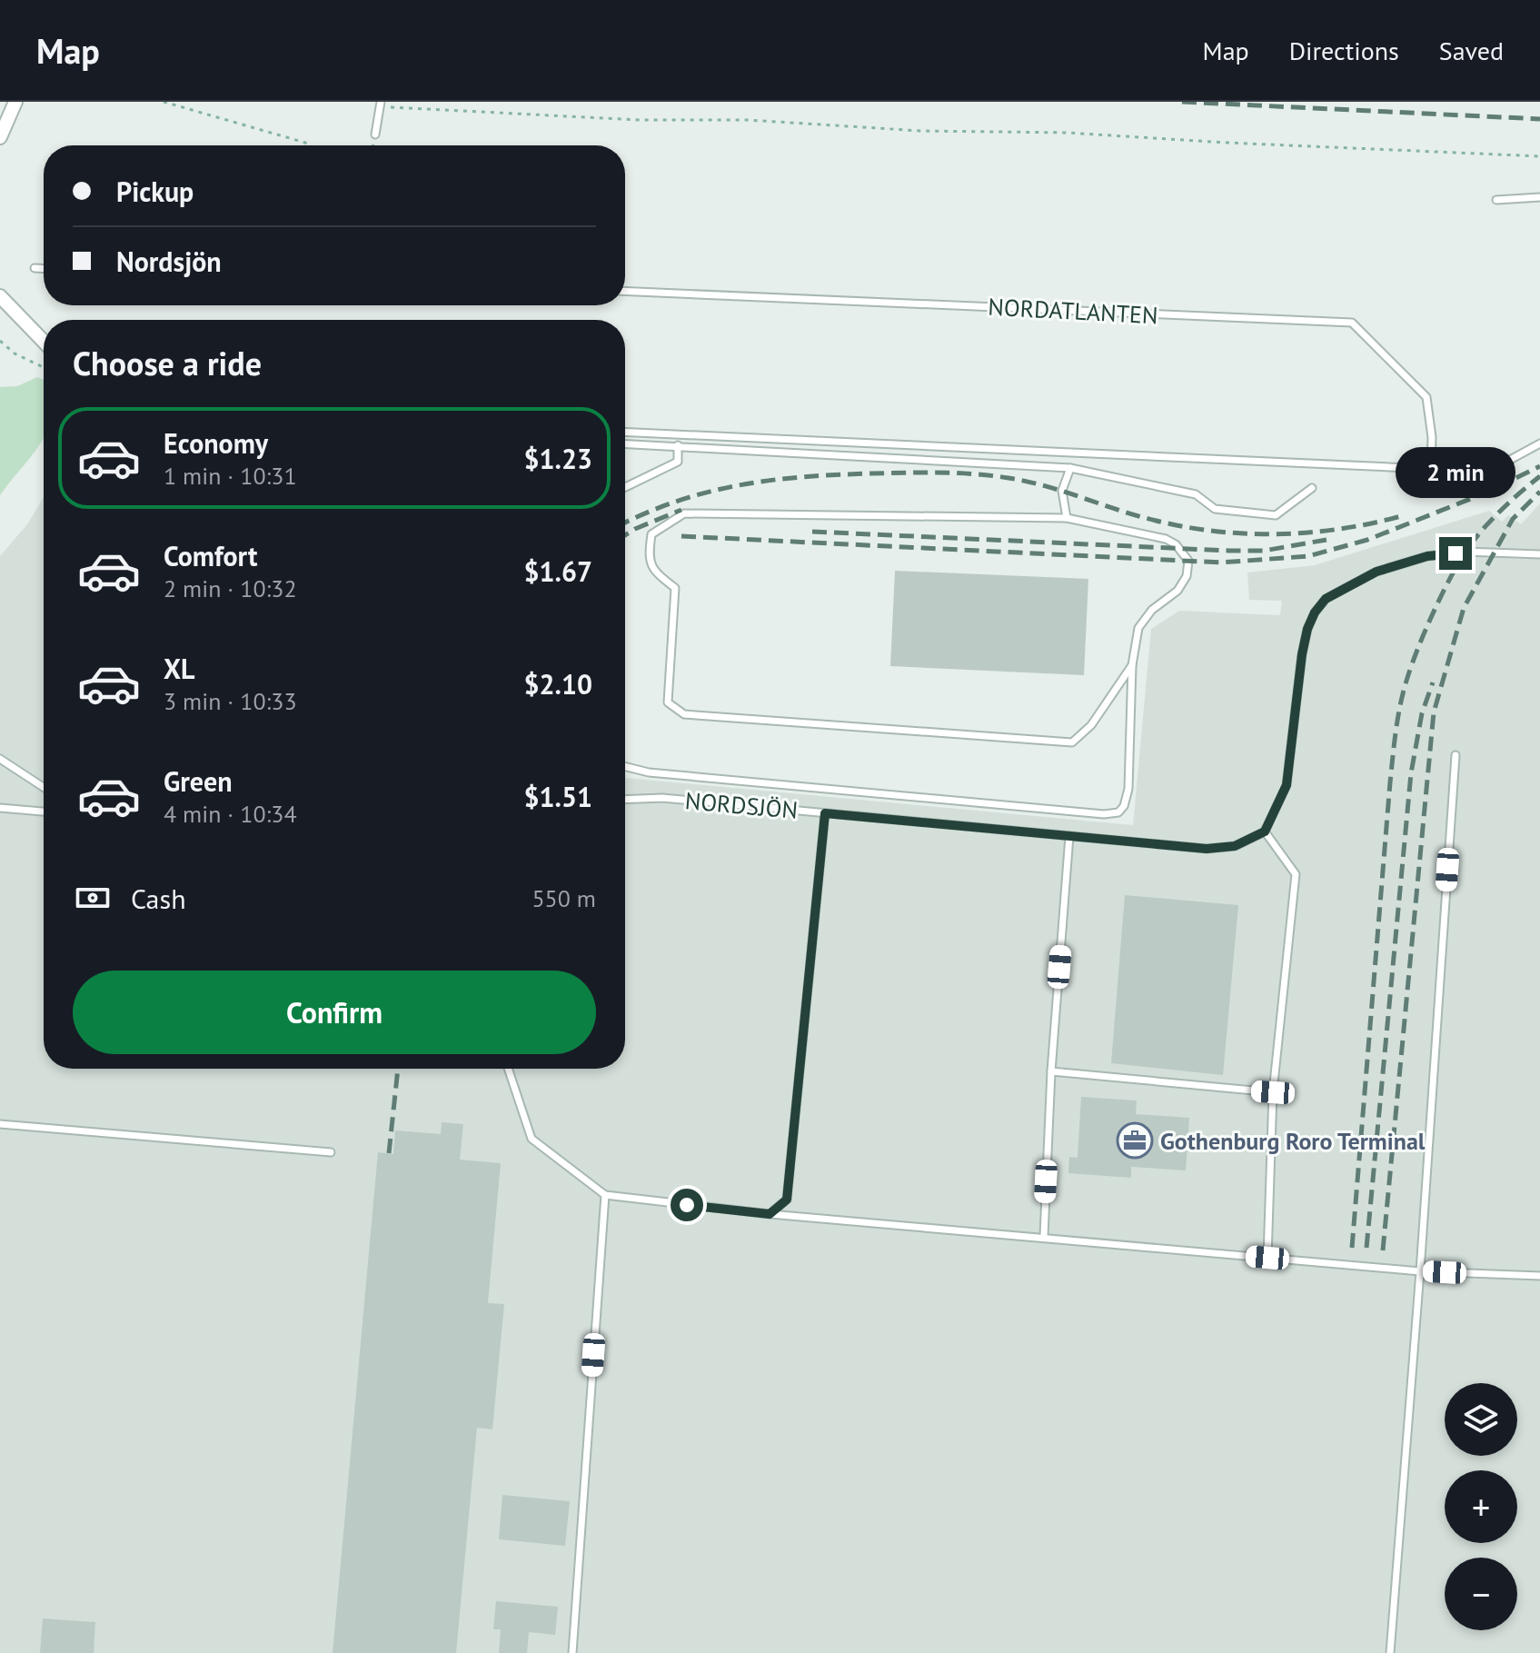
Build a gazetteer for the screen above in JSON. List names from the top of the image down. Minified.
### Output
{"streets":{"lane":["NORDATLANTEN","NORDSJÖN"]},"places":{"office":["Gothenburg Roro Terminal"]},"page":{"header":"Map","nav":["Map","Directions","Saved"],"banner":["Pickup","Nordsjön"],"heading":"Choose a ride","list":[{"name":"Economy","note":"1 min · 10:31","value":"$1.23"},{"name":"Comfort","note":"2 min · 10:32","value":"$1.67"},{"name":"XL","note":"3 min · 10:33","value":"$2.10"},{"name":"Green","note":"4 min · 10:34","value":"$1.51"}],"bubble":"2 min","pay":["Cash","550 m"],"buttons":"Confirm","map_buttons":["+","−"]}}
